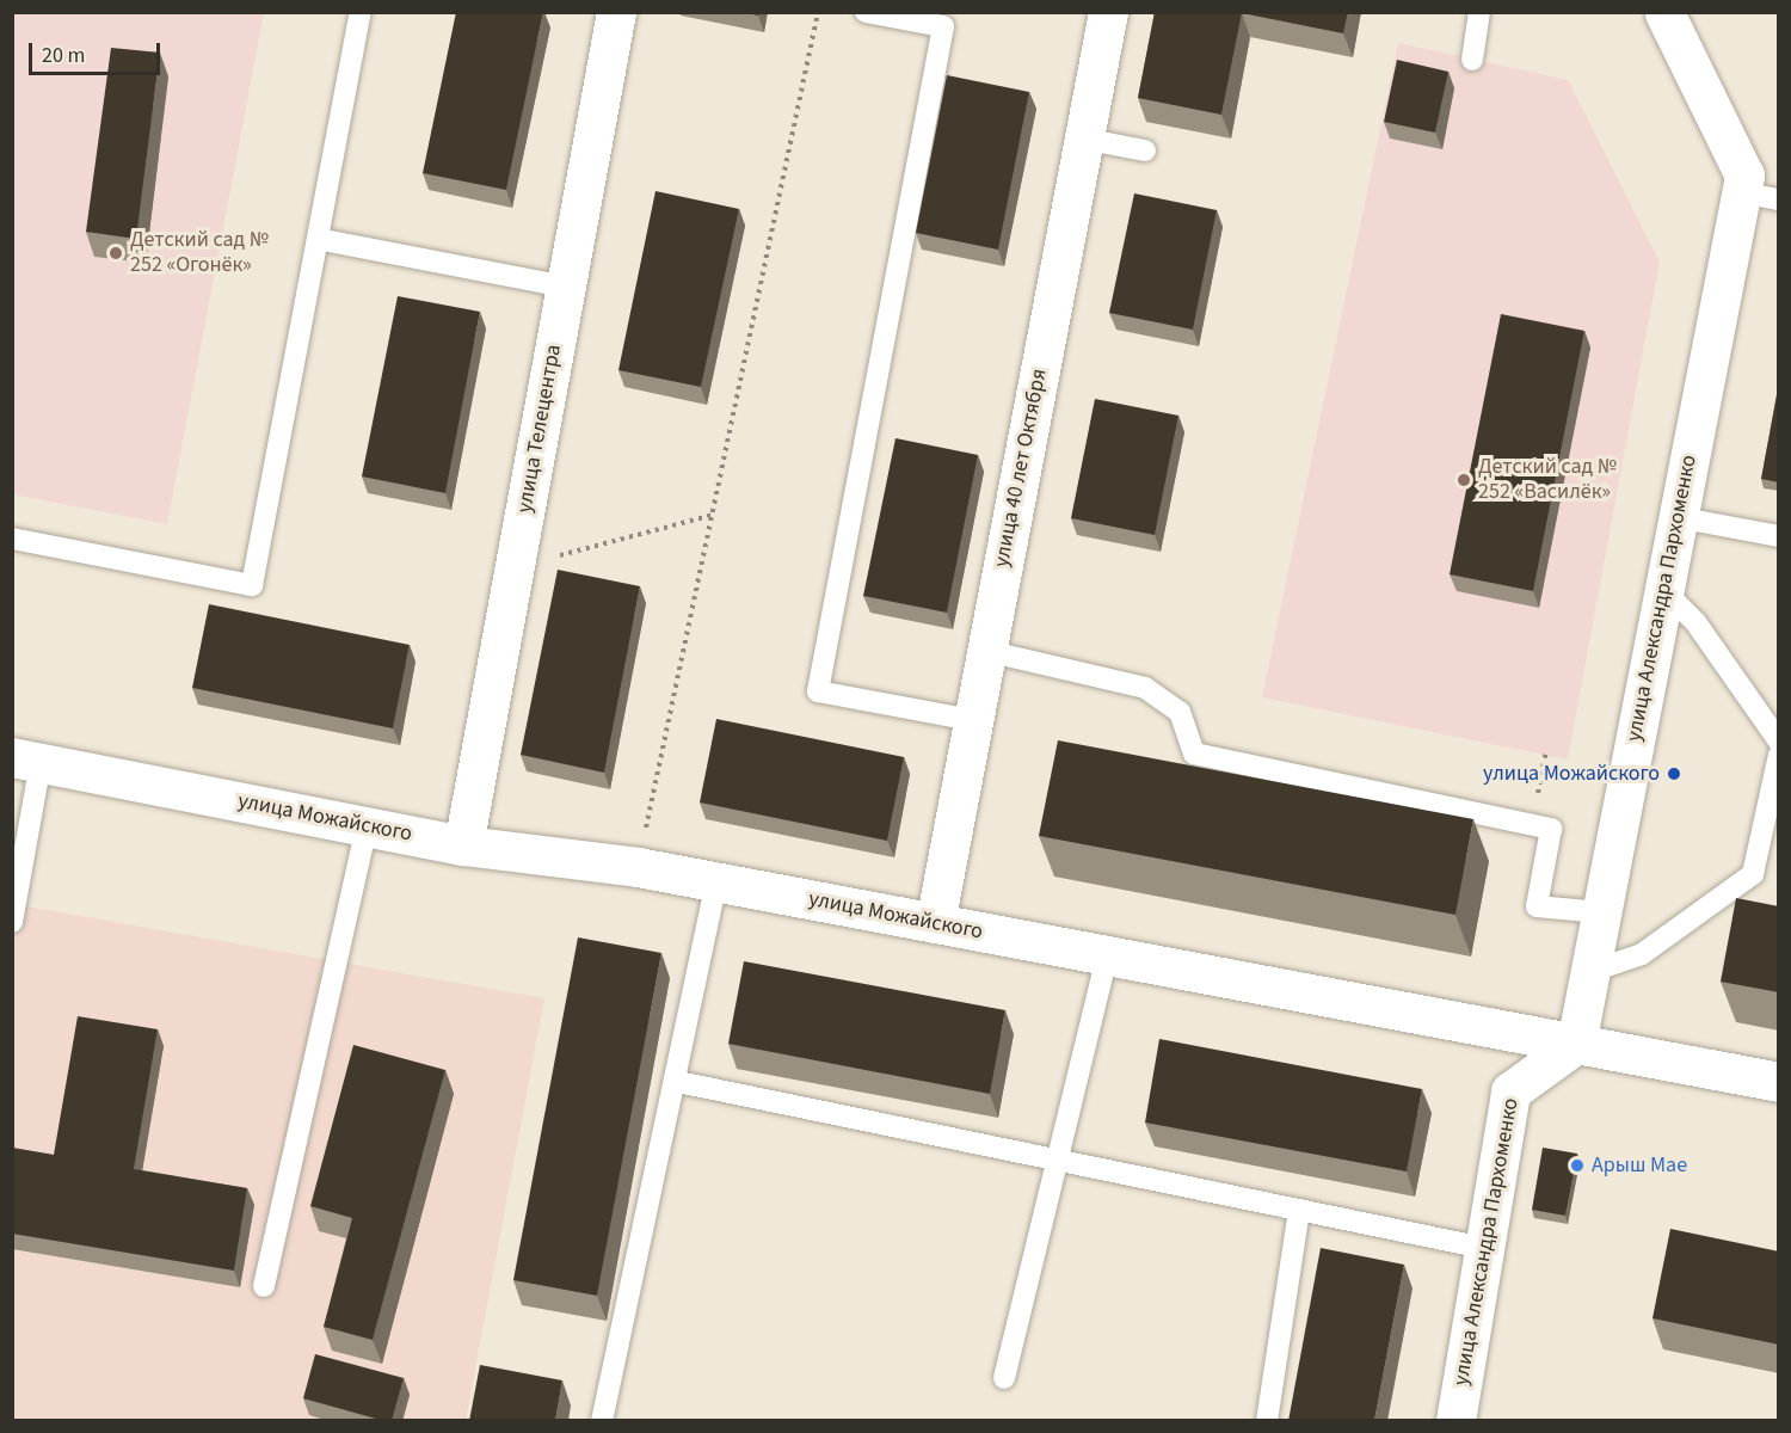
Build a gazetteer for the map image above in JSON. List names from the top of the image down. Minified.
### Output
{"streets":{"street":["улица Телецентра","улица 40 лет Октября","улица Александра Пархоменко","улица Можайского"]},"crossings":[["улица Телецентра","улица Можайского"],["улица 40 лет Октября","улица Можайского"],["улица Александра Пархоменко","улица Можайского"]],"places":["Детский сад № 252 «Огонёк»","Детский сад № 252 «Василёк»","улица Можайского","Арыш Мае"],"scale_bar":"20 m"}
